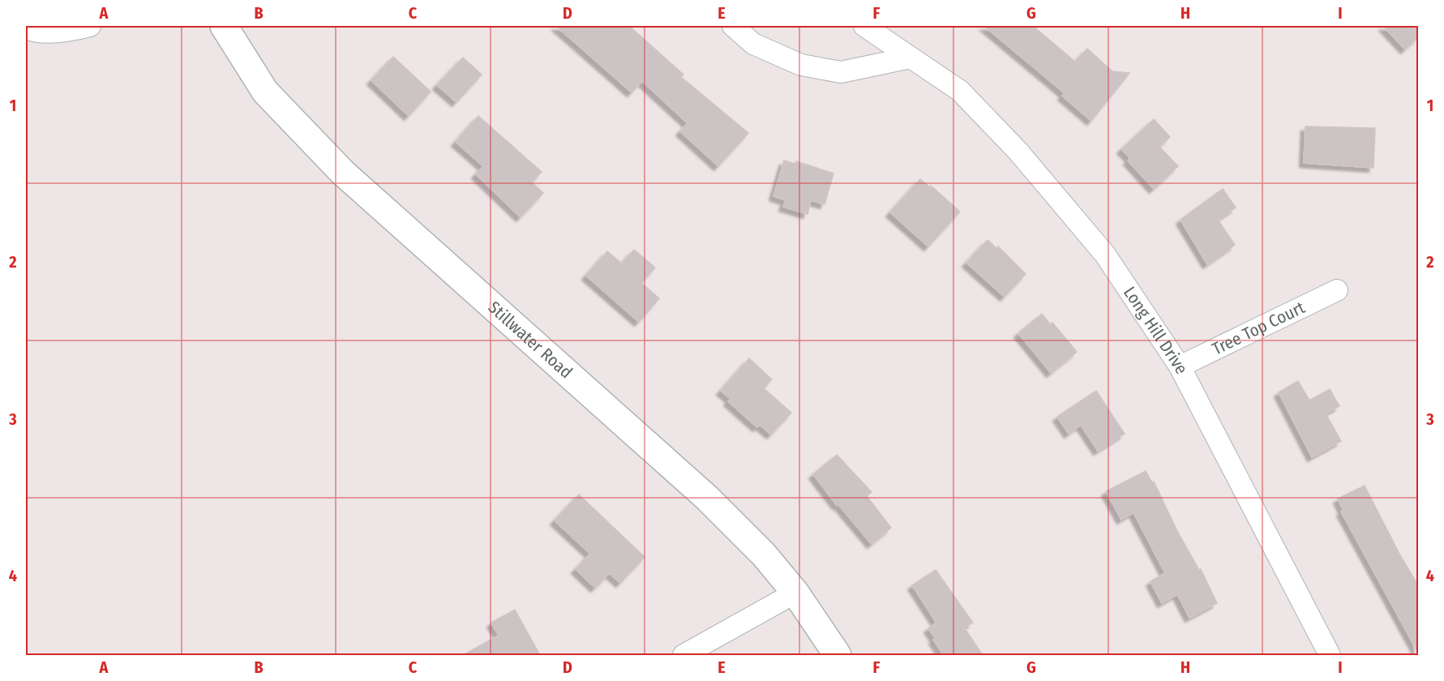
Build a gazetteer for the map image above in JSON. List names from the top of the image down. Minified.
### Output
{"streets":{"main road":["Stillwater Road"],"street":["Tree Top Court","Long Hill Drive"]},"crossings":[["Tree Top Court","Long Hill Drive"]],"grid":{"columns":["A","B","C","D","E","F","G","H","I"],"rows":["1","2","3","4"]}}
